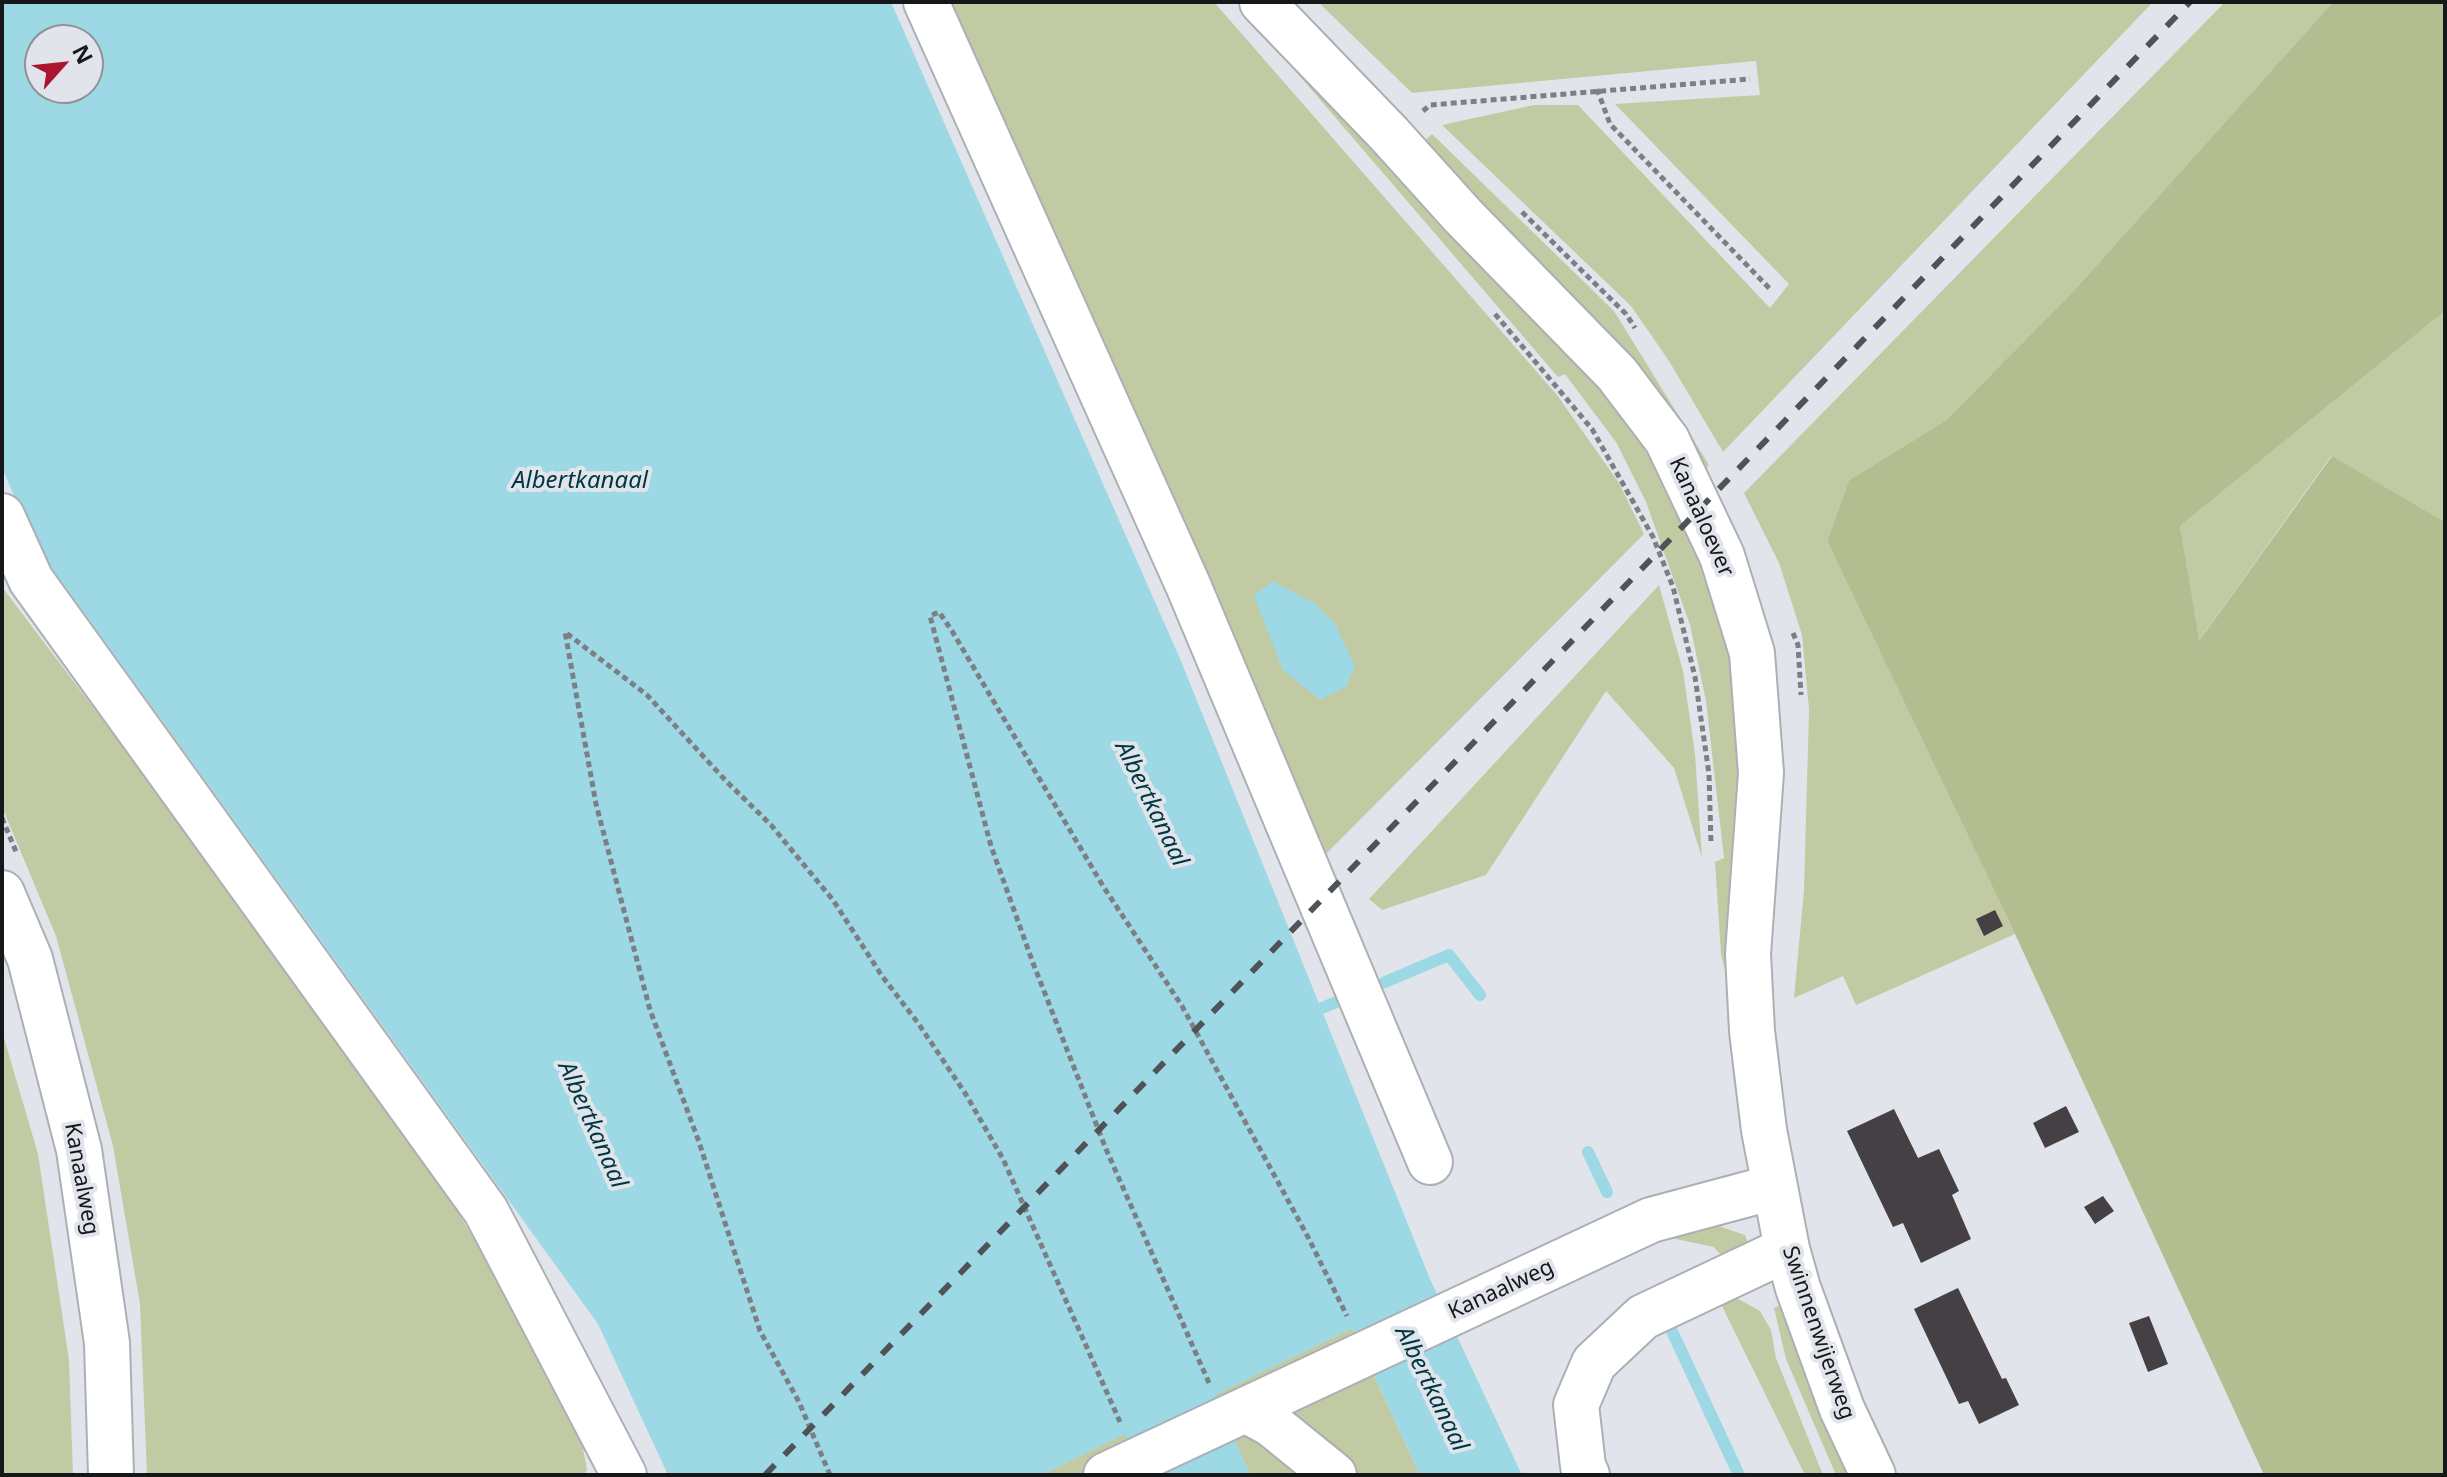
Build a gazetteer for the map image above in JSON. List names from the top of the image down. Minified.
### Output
{"streets":{"street":["Kanaaloever","Kanaalweg","Swinnenwijerweg"]},"crossings":[["Kanaaloever","Kanaalweg"],["Kanaaloever","Swinnenwijerweg"],["Kanaalweg","Swinnenwijerweg"]],"water":["Albertkanaal"],"north":"top right"}
